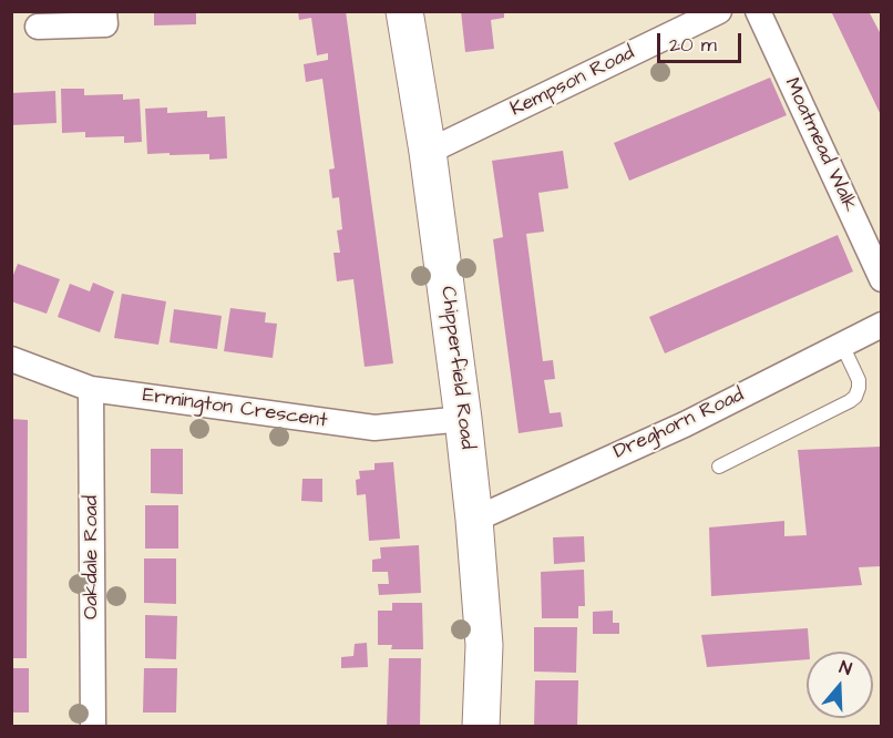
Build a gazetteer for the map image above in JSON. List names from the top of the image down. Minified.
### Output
{"streets":{"street":["Kempson Road","Moatmead Walk","Chipperfield Road","Ermington Crescent","Dreghorn Road","Oakdale Road"]},"crossings":[["Kempson Road","Chipperfield Road"],["Chipperfield Road","Ermington Crescent"],["Chipperfield Road","Dreghorn Road"],["Ermington Crescent","Oakdale Road"]],"scale_bar":"20 m","north":"top"}
